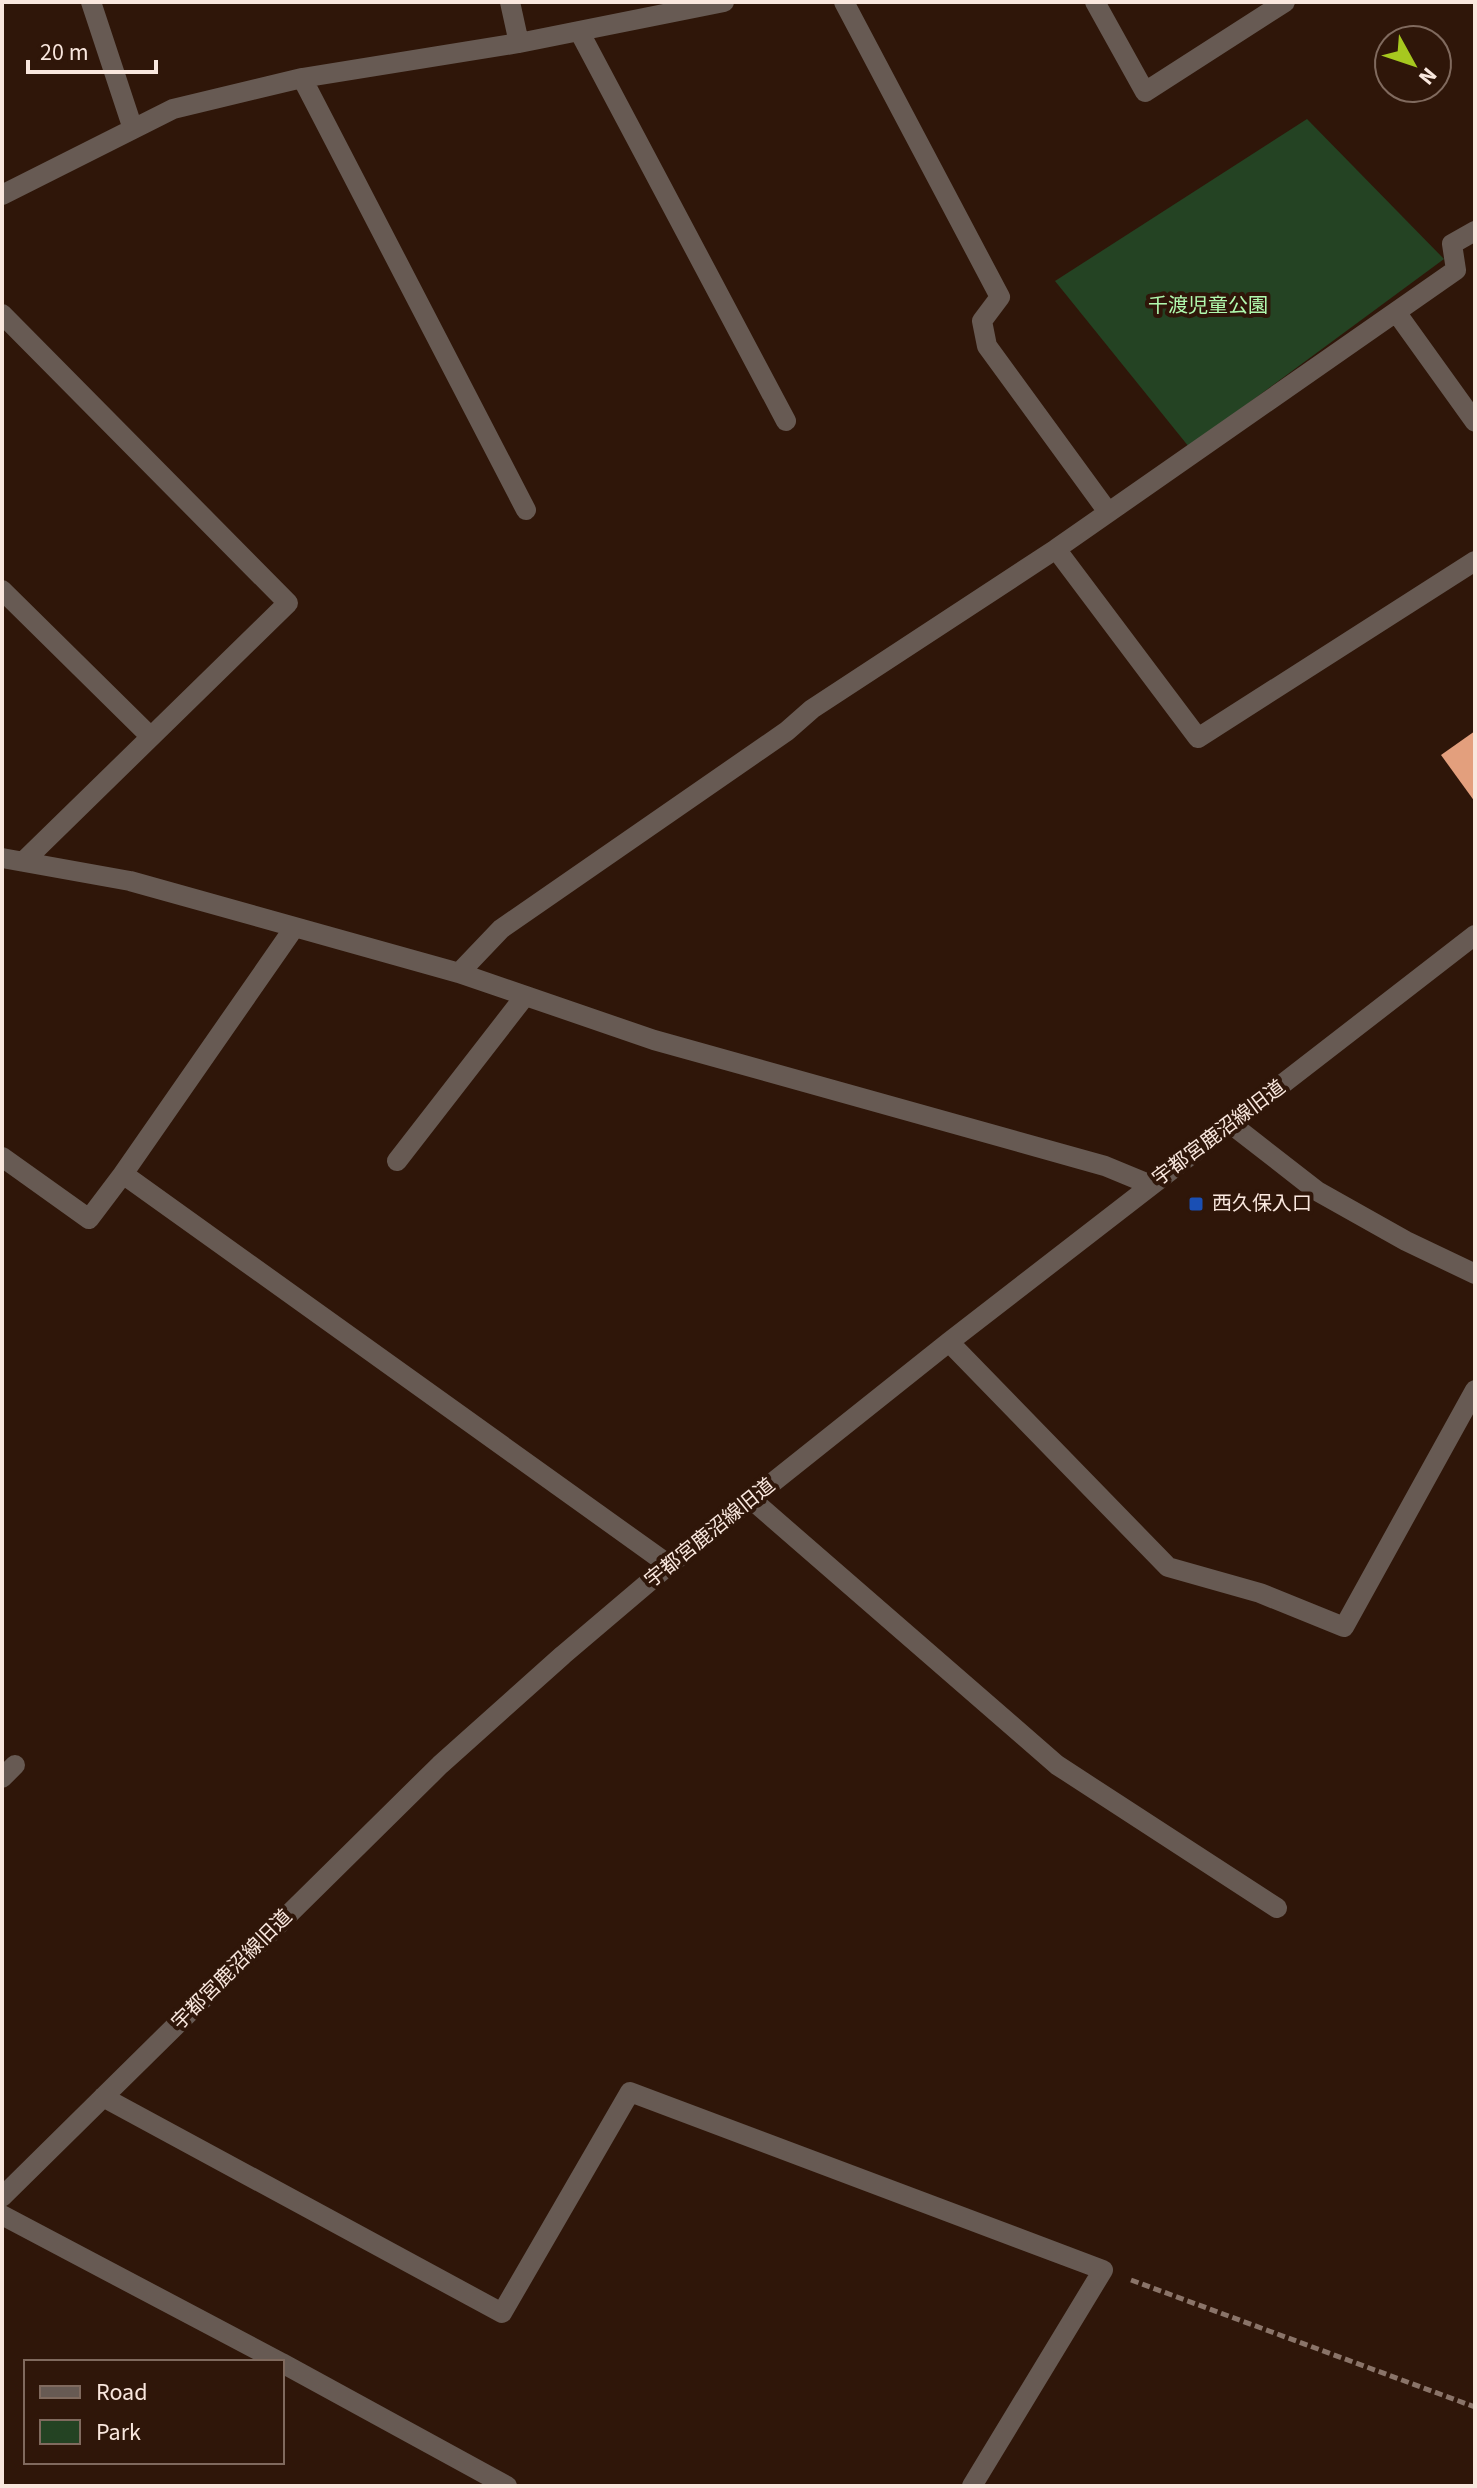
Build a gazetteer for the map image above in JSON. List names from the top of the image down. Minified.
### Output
{"streets":{"street":["宇都宮鹿沼線旧道"]},"parks":["千渡児童公園"],"places":{"transit":["西久保入口"]},"legend":["Road","Park"],"scale_bar":"20 m","north":"bottom right"}
